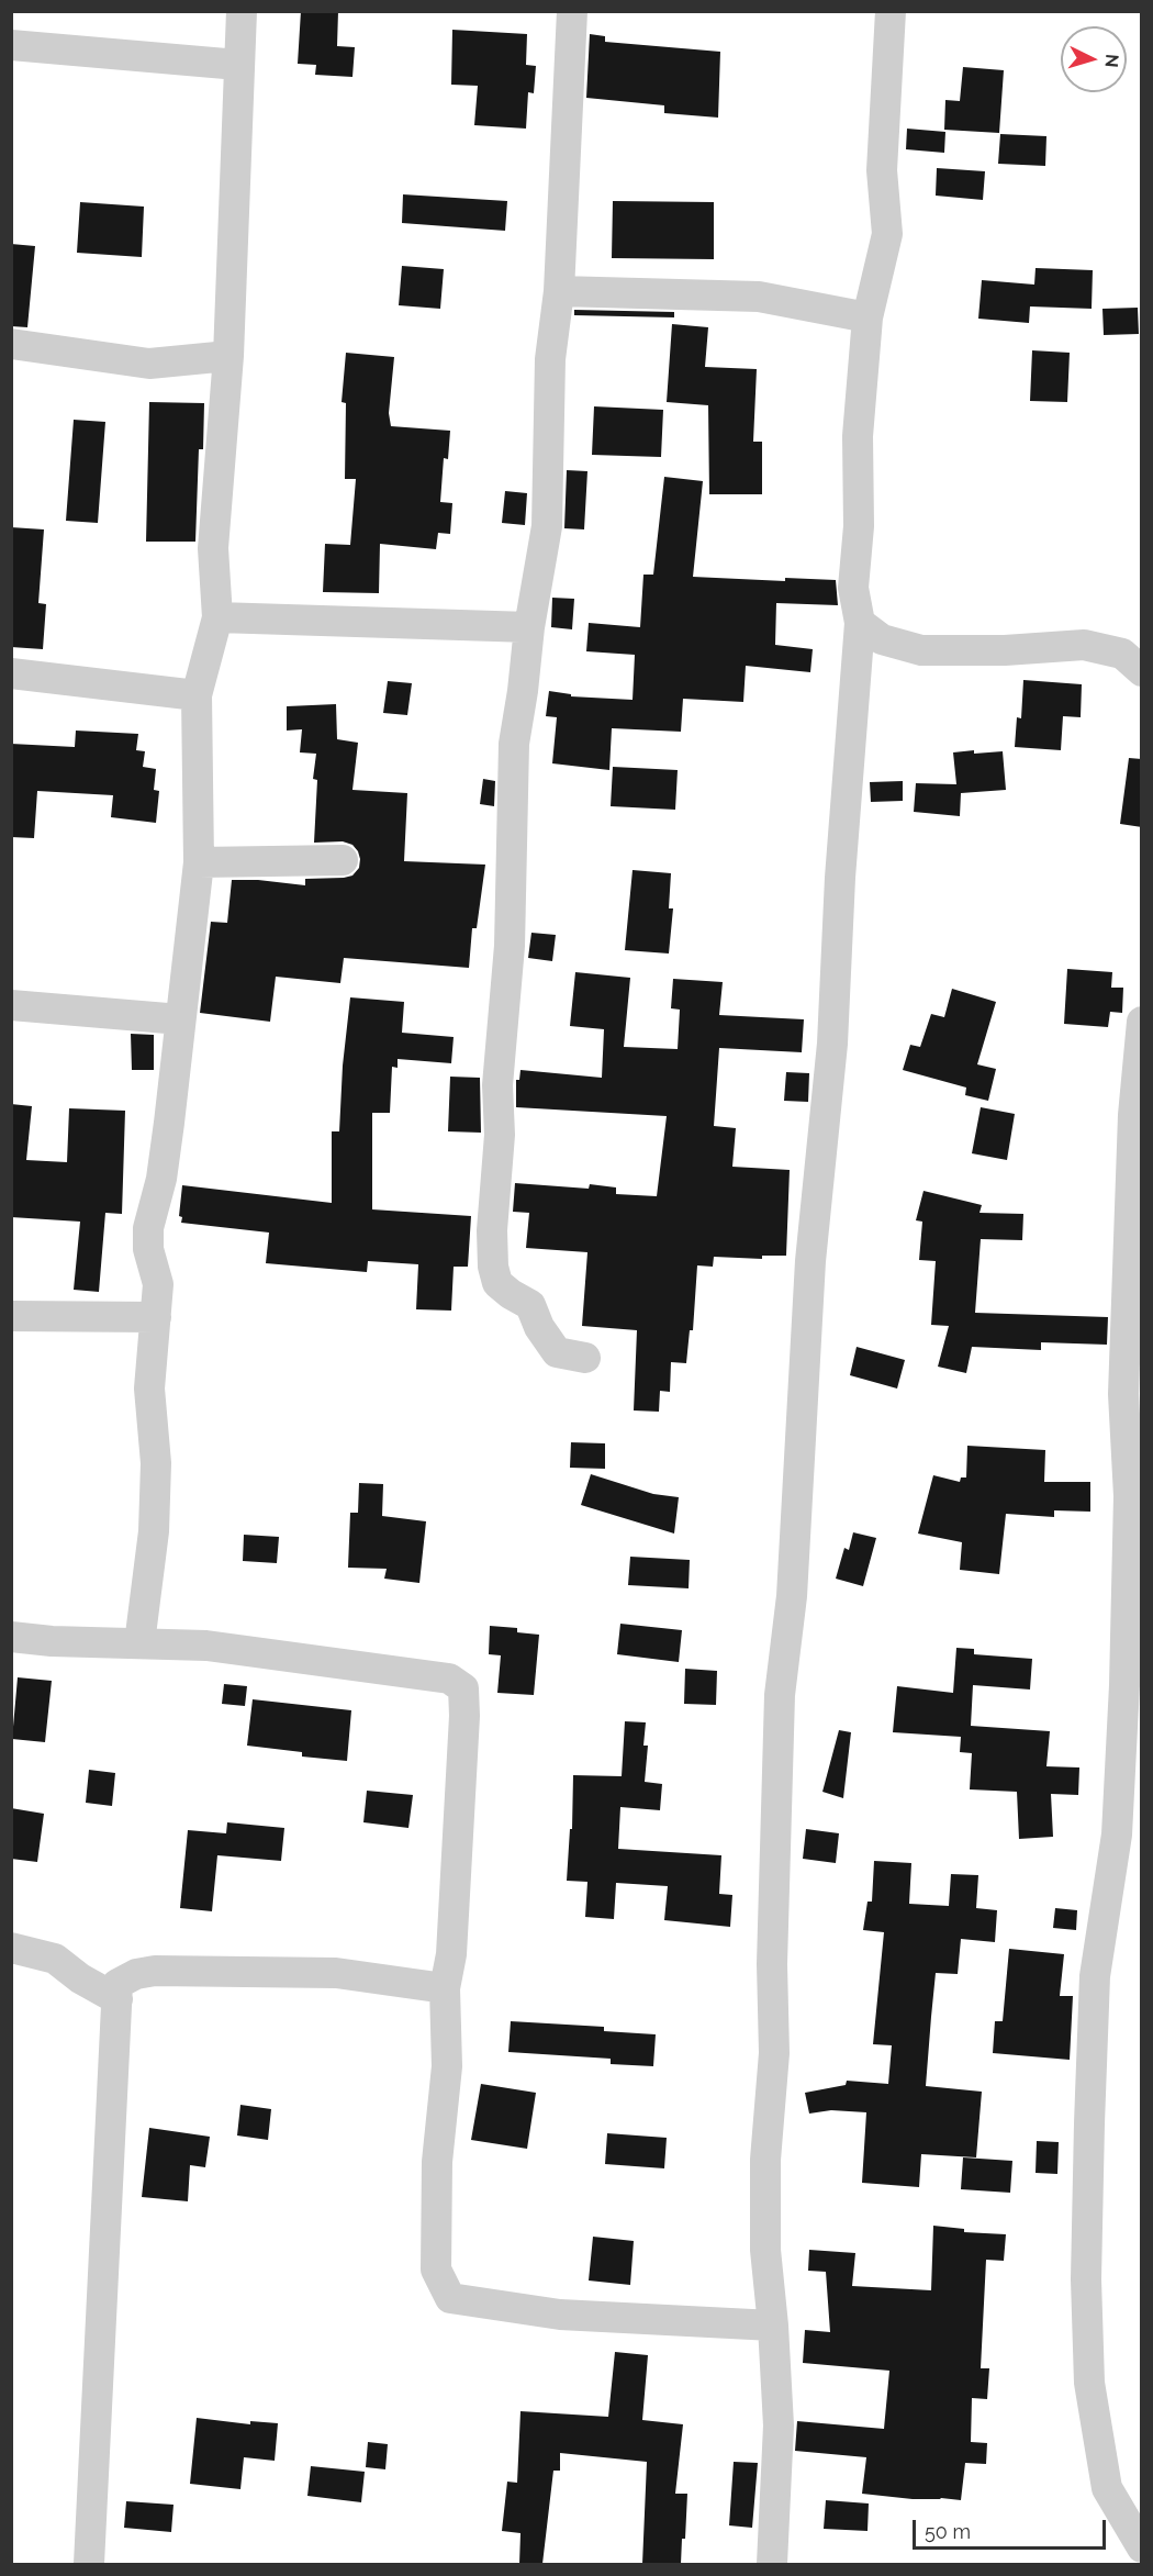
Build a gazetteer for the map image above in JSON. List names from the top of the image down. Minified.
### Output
{"scale_bar":"50 m","north":"right"}
